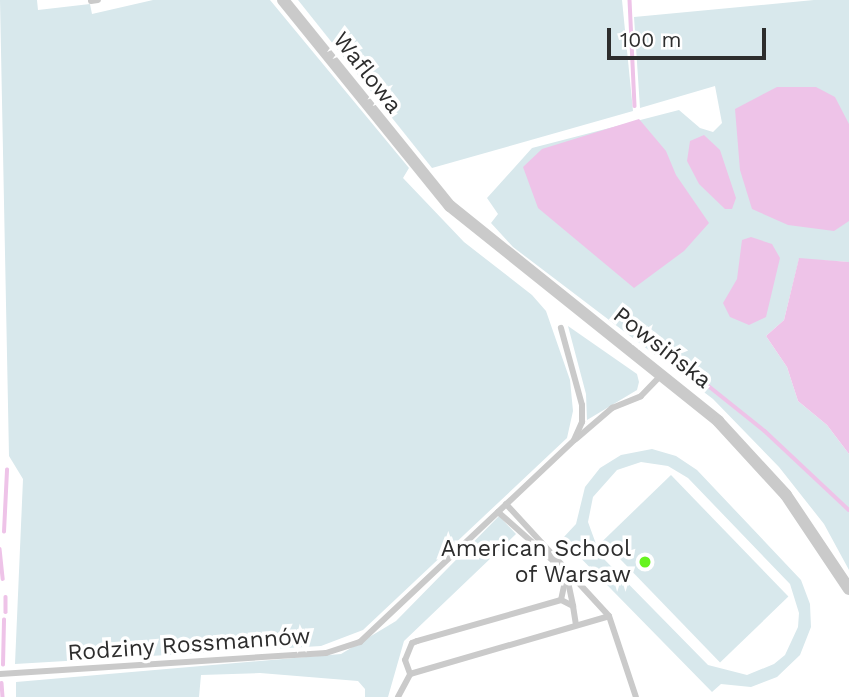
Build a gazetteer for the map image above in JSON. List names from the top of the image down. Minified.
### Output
{"streets":{"street":["Waflowa","Powsińska"],"lane":["Rodziny Rossmannów"]},"crossings":[["Waflowa","Powsińska"],["Powsińska","Rodziny Rossmannów"]],"places":["American School of Warsaw"],"scale_bar":"100 m"}
